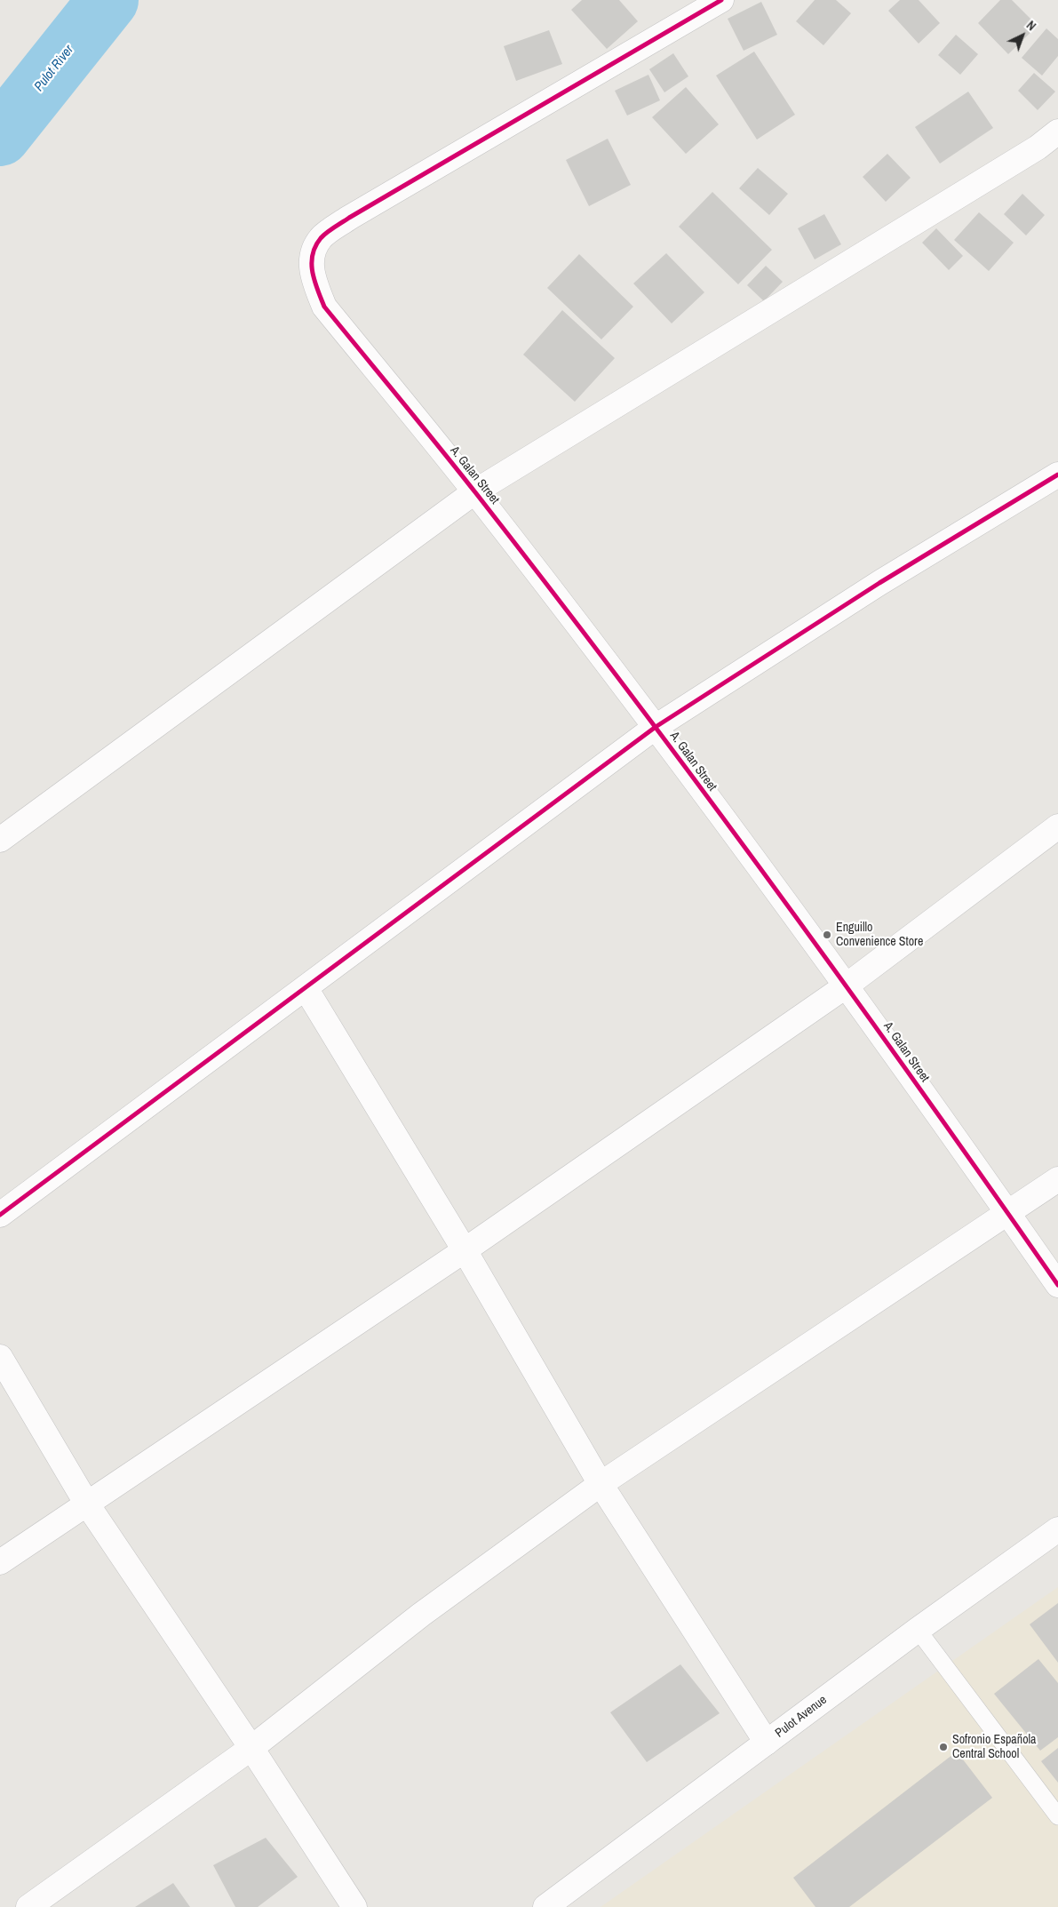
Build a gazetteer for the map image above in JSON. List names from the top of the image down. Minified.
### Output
{"streets":{"street":["A. Galan Street","Pulot Avenue"]},"water":["Pulot River"],"places":["Enguillo Convenience Store","Sofronio Española Central School"],"north":"top right"}
